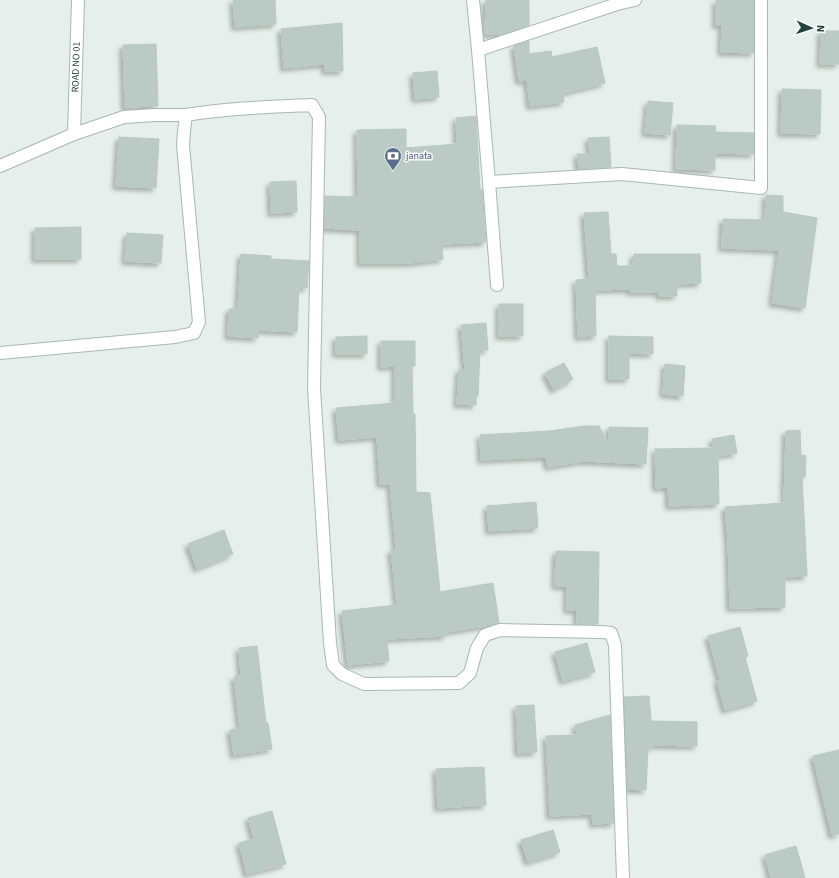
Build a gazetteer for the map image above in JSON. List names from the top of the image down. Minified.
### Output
{"streets":{"street":["ROAD NO 01"]},"places":{"bank":["janata"]},"north":"right"}
